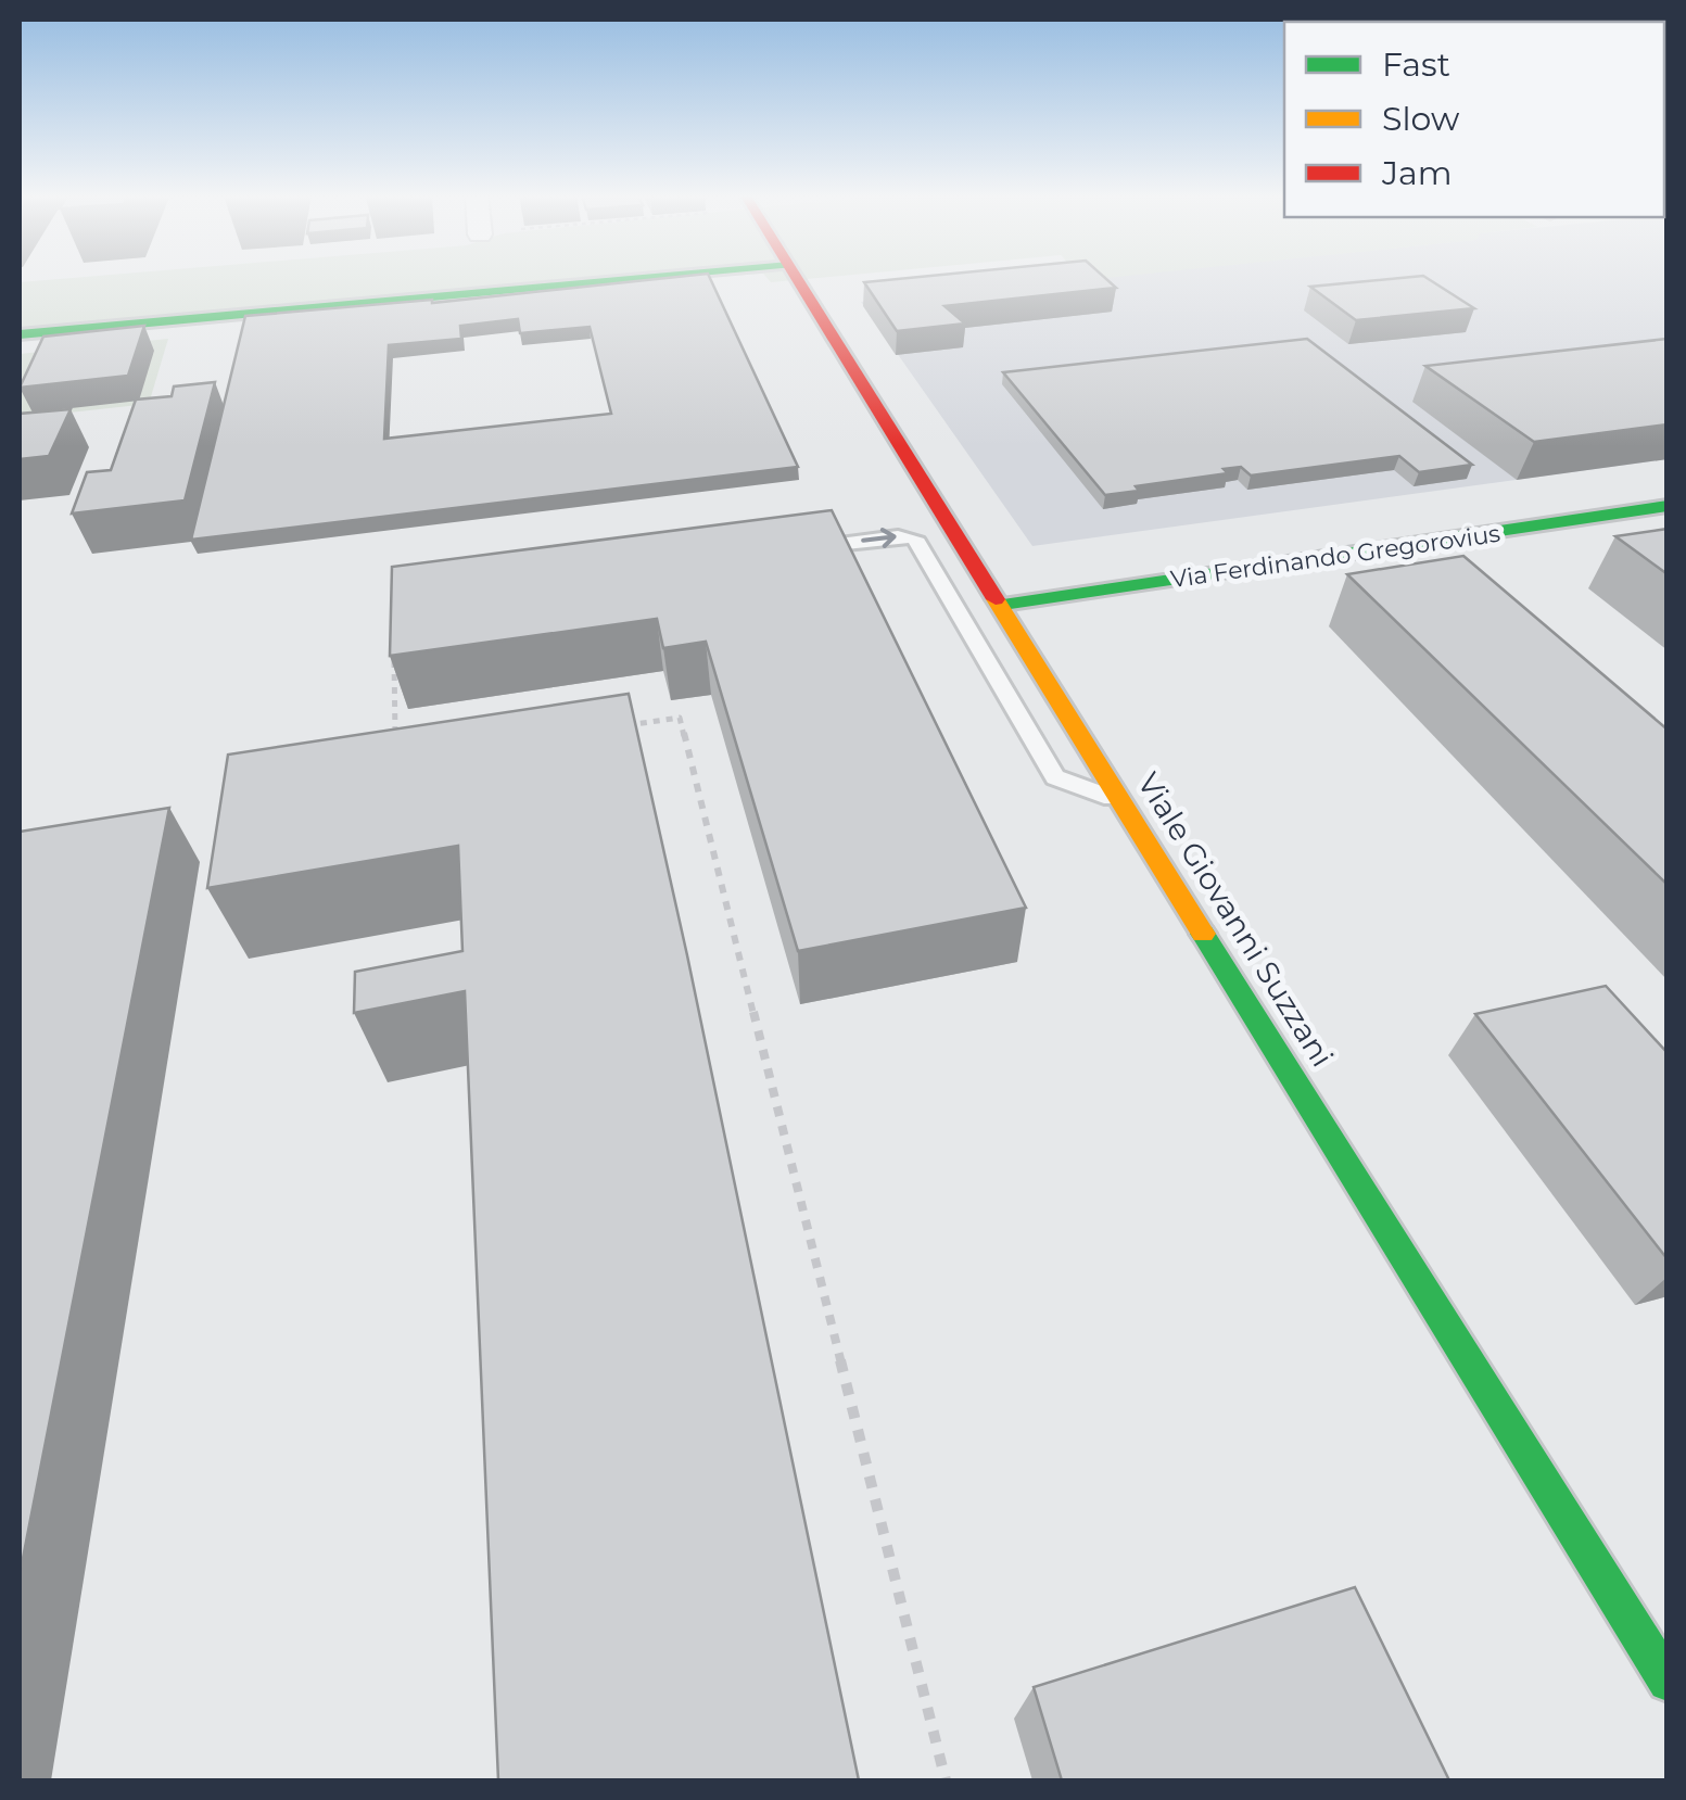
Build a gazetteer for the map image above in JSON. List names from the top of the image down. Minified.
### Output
{"streets":{"street":["Via Ferdinando Gregorovius","Viale Giovanni Suzzani"]},"crossings":[["Via Ferdinando Gregorovius","Viale Giovanni Suzzani"]],"legend":["Fast","Slow","Jam"]}
